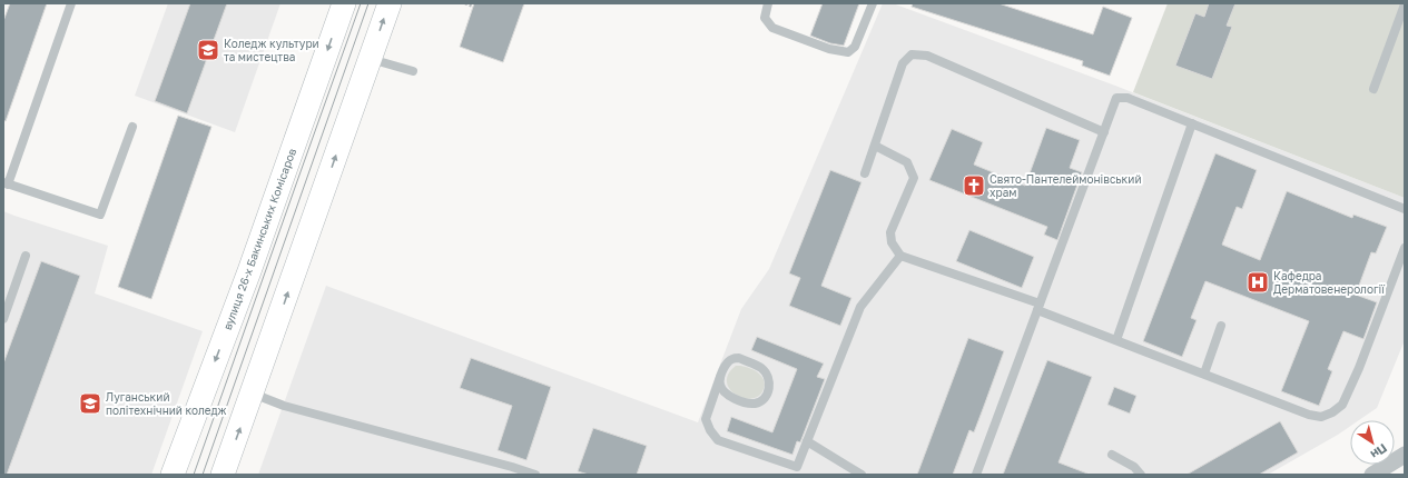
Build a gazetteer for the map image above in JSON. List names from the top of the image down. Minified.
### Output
{"streets":{"street":["вулиця 26-х Бакинських Комісаров"]},"places":{"school or university":["Коледж культури та мистецтва","Луганський політехнічний коледж"],"church":["Свято-Пантелеймонівський храм"],"hospital":["Кафедра Дерматовенерології"]},"north":"bottom right"}
